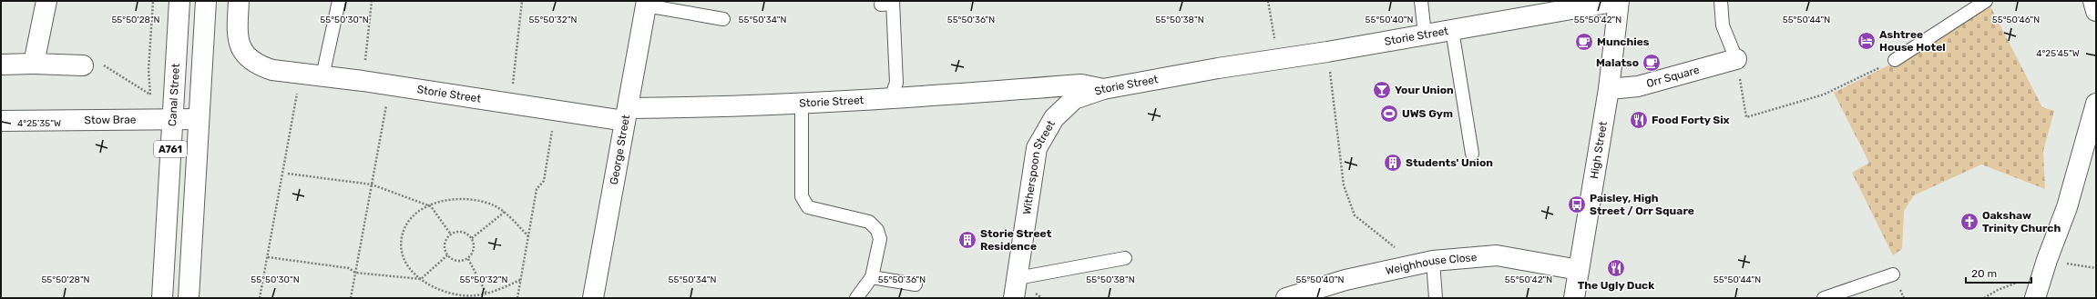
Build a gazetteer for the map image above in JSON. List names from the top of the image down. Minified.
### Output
{"streets":{"street":["Storie Street","Orr Square","Canal Street","Stow Brae","A761","George Street","High Street","Witherspoon Street","Weighhouse Close"]},"crossings":[["Storie Street","George Street"],["Storie Street","High Street"],["Storie Street","Witherspoon Street"],["Orr Square","High Street"],["Canal Street","Stow Brae"],["Stow Brae","A761"],["High Street","Weighhouse Close"]],"places":{"hotel":["Ashtree House Hotel"],"cafe":["Munchies","Malatso"],"bar":["Your Union"],"sports":["UWS Gym"],"restaurant":["Food Forty Six","The Ugly Duck"],"building":["Students' Union","Storie Street Residence"],"bus stop":["Paisley, High Street / Orr Square"],"church":["Oakshaw Trinity Church"]},"scale_bar":"20 m","coordinates":["55°50'28\"N","55°50'32\"N","55°50'34\"N","55°50'36\"N","55°50'38\"N","55°50'44\"N","55°50'30\"N","55°50'40\"N","55°50'42\"N","55°50'46\"N","4°25'45\"W","4°25'35\"W"]}
